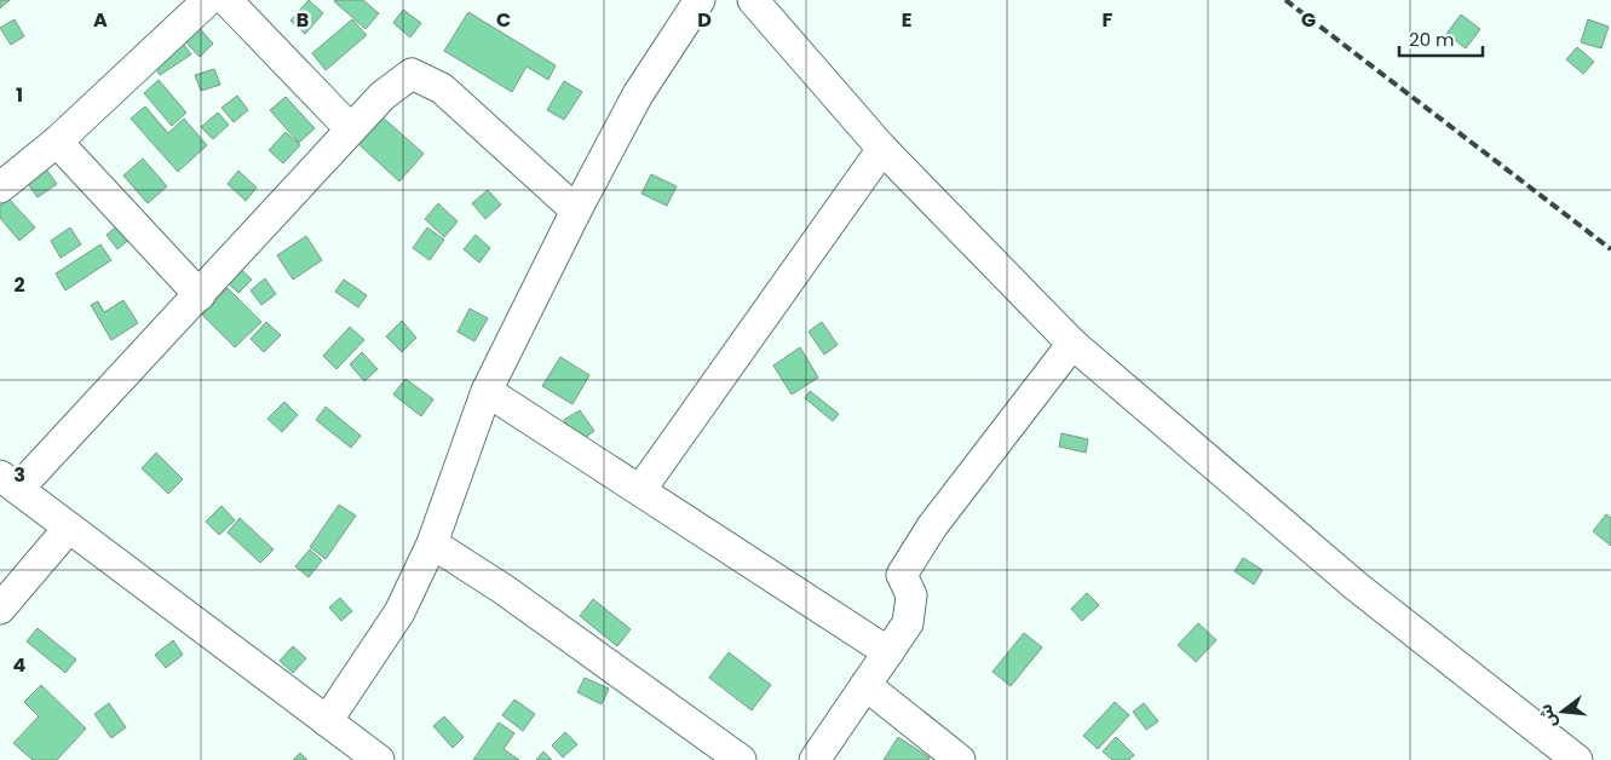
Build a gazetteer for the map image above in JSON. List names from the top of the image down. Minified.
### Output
{"scale_bar":"20 m","north":"left","grid":{"columns":["A","B","C","D","E","F","G"],"rows":["1","2","3","4"]}}
